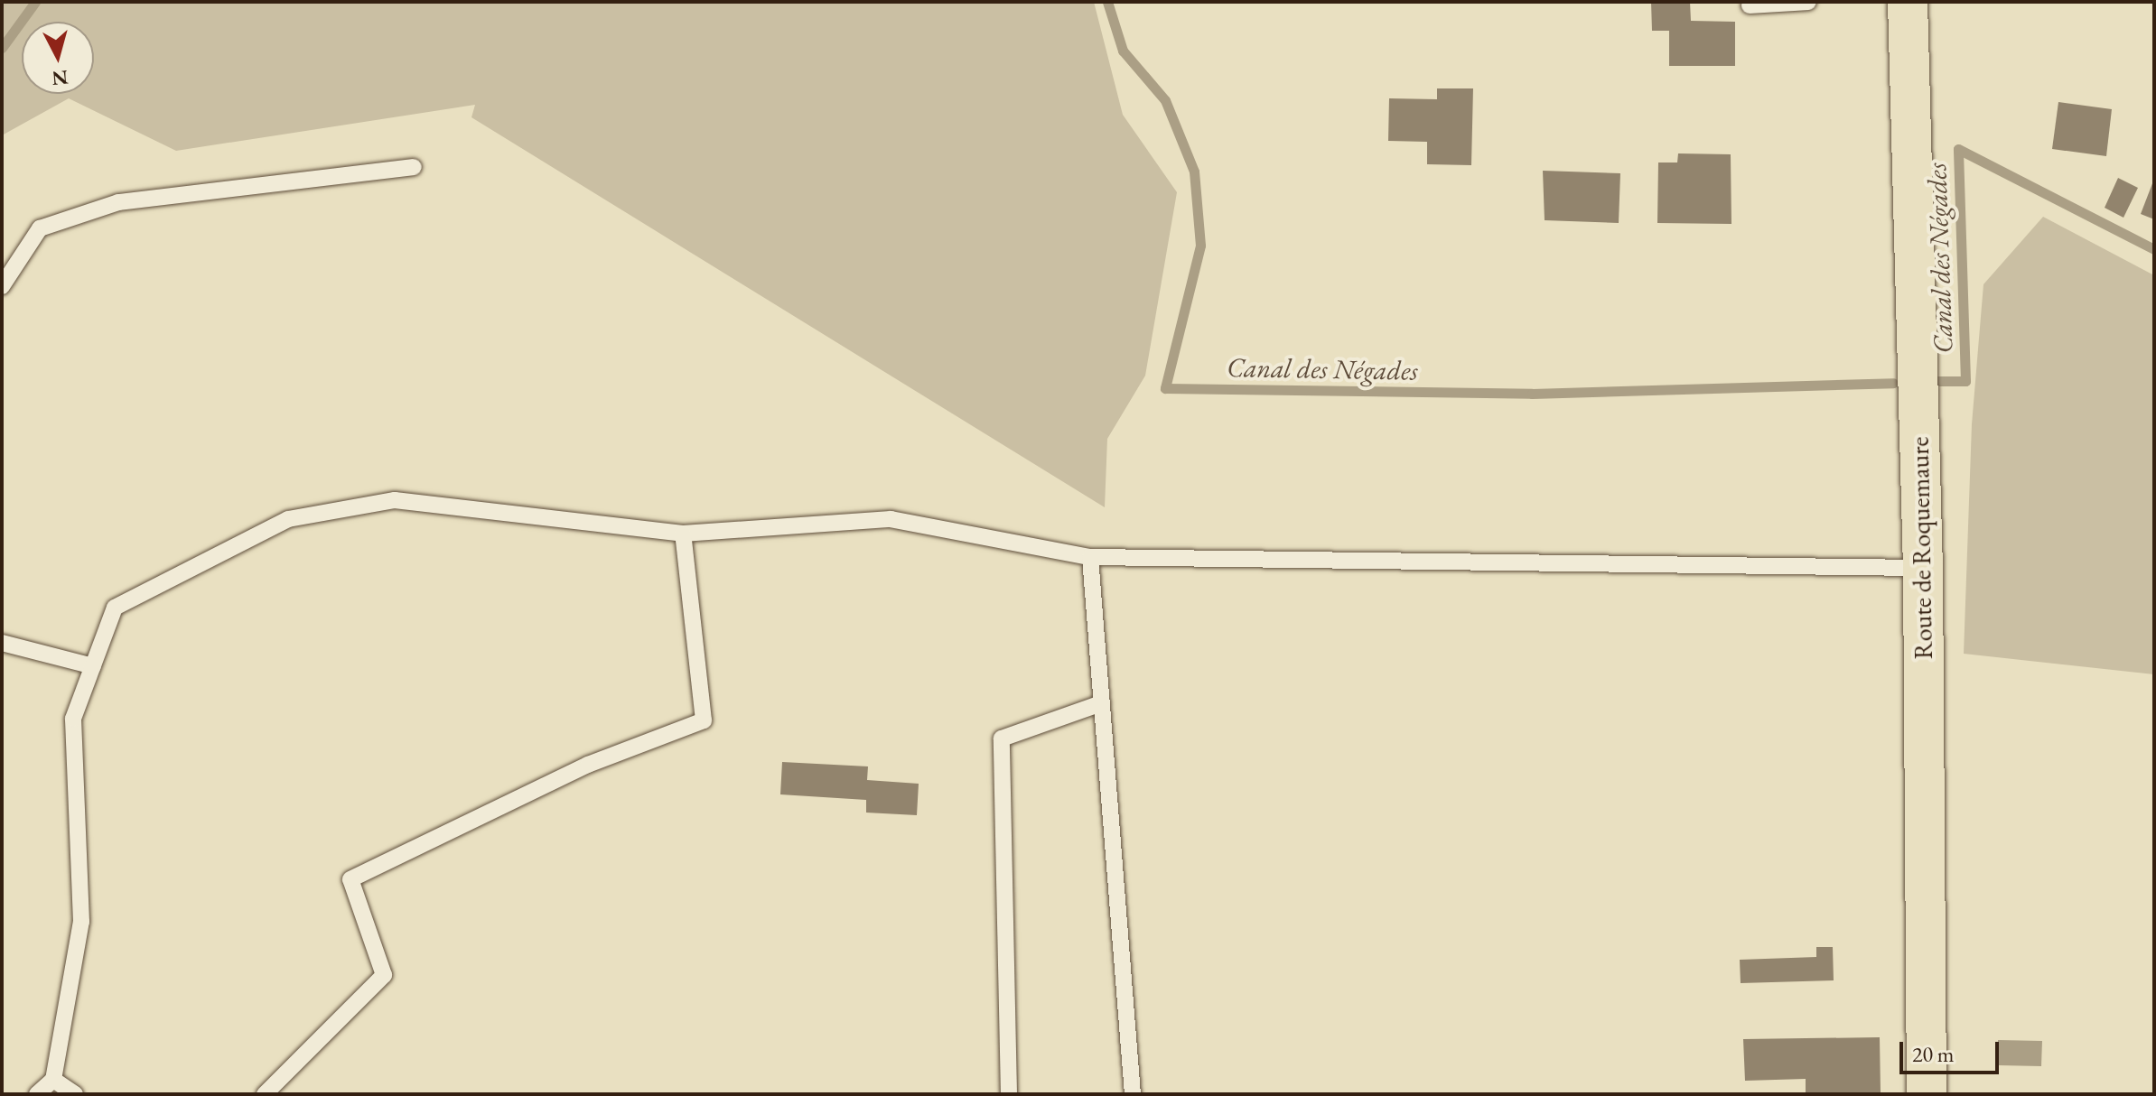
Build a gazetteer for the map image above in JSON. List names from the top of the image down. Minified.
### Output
{"streets":{"main road":["Route de Roquemaure"]},"water":["Canal des Négades"],"scale_bar":"20 m","north":"bottom"}
